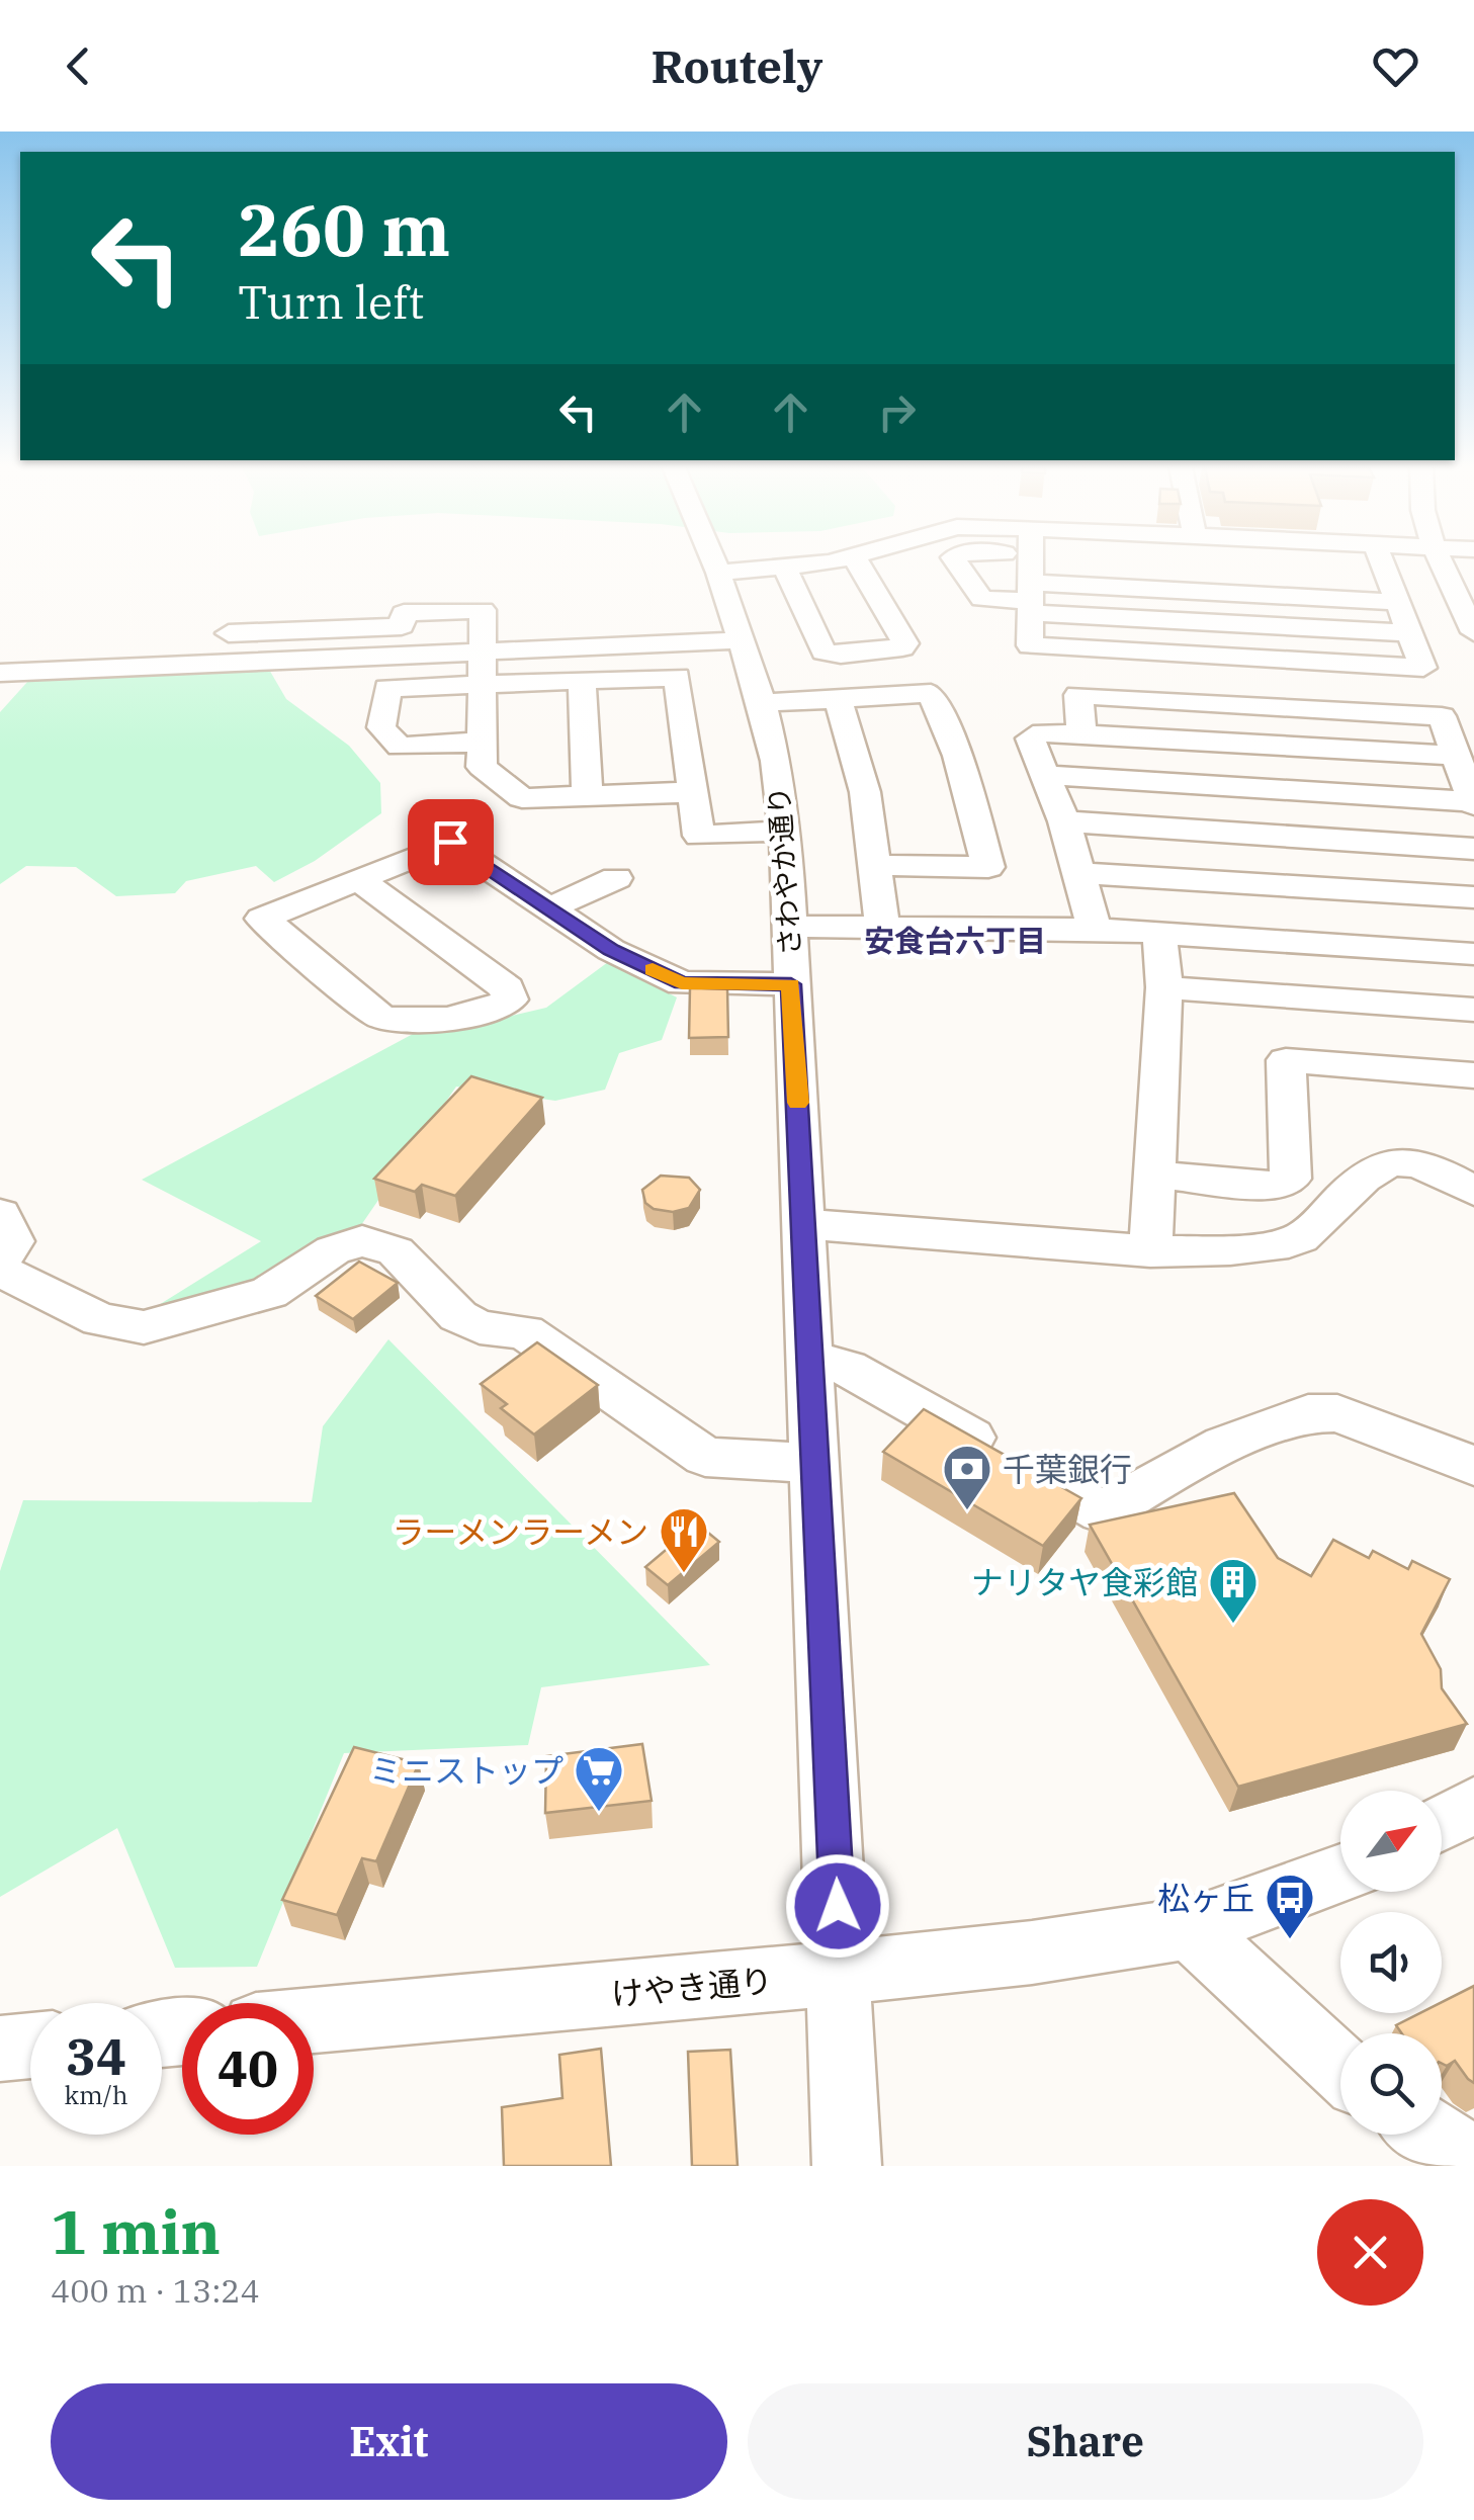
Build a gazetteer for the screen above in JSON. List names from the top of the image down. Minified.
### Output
{"streets":{"street":["さわやか通り","けやき通り"]},"crossings":[["さわやか通り","けやき通り"]],"districts":["安食台六丁目"],"places":{"bank":["千葉銀行"],"restaurant":["ラーメンラーメン"],"building":["ナリタヤ食彩館"],"supermarket":["ミニストップ"],"bus stop":["松ヶ丘"]},"north":"top right","page":{"header":"Routely","turn":["260 m","Turn left"],"speed":"34 km/h","limit":"40","heading":["1 min","400 m · 13:24"],"buttons":["Exit","Share"]}}
